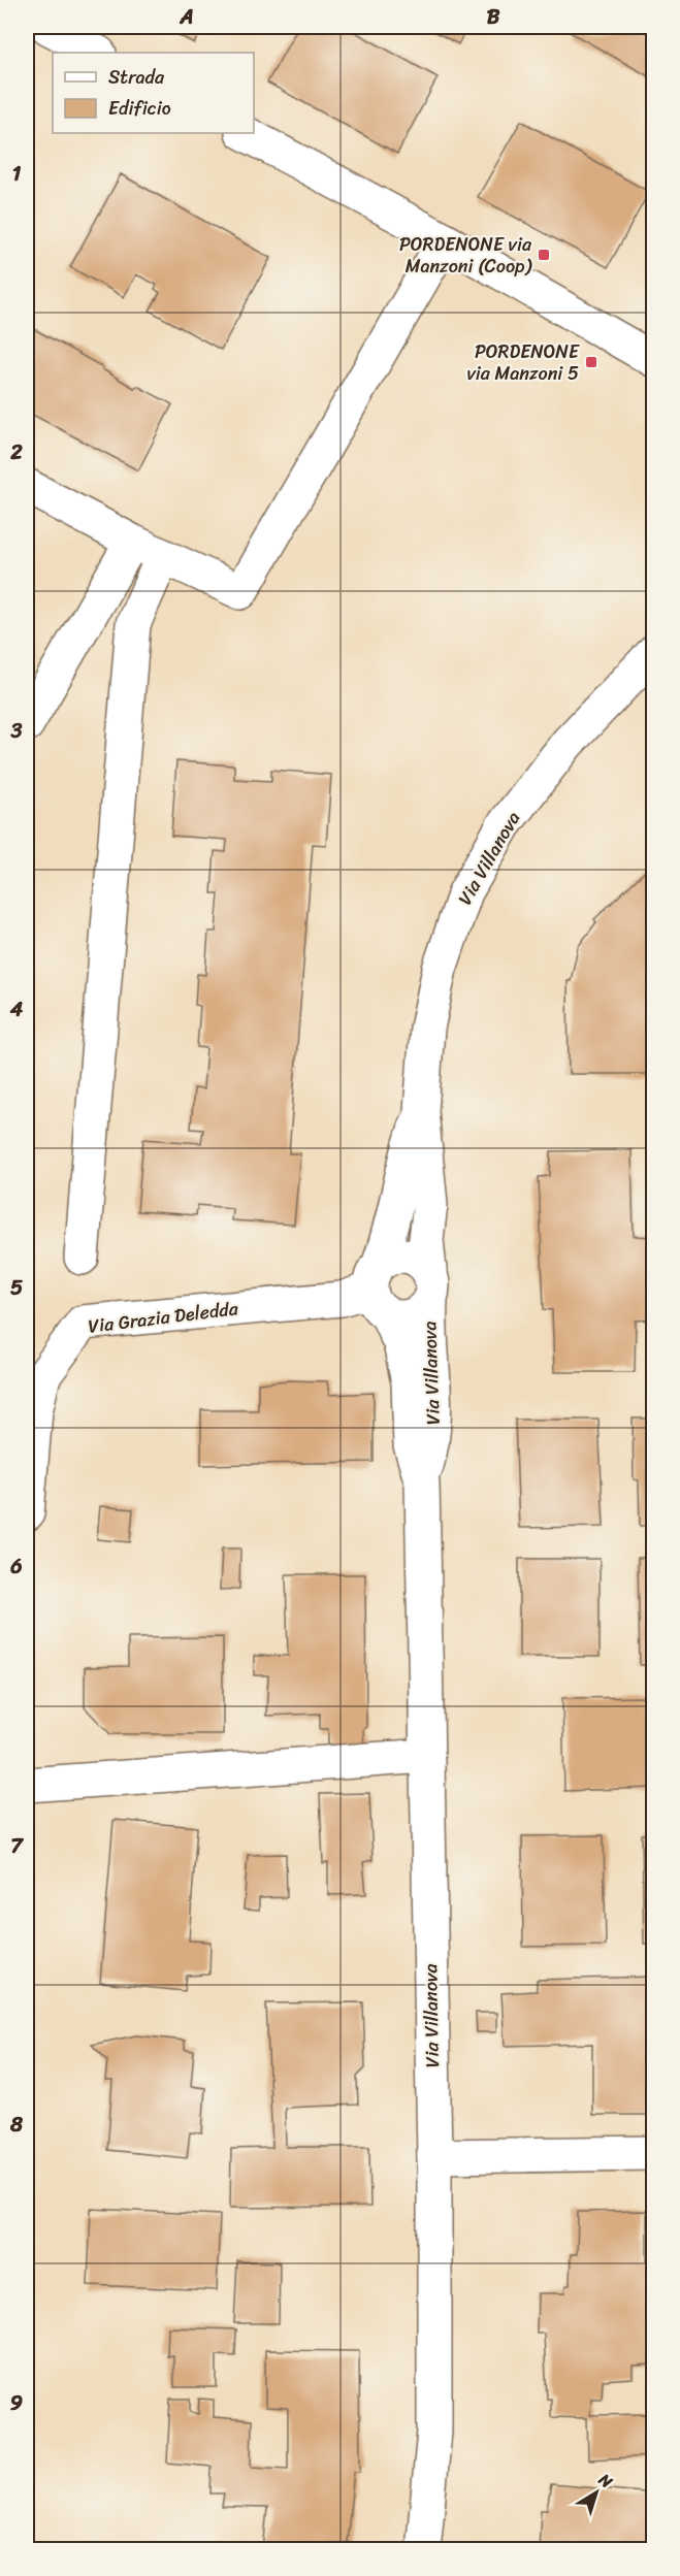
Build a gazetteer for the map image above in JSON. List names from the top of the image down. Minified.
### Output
{"streets":{"street":["Via Villanova","Via Grazia Deledda"]},"crossings":[["Via Villanova","Via Grazia Deledda"]],"places":{"transit":["PORDENONE via Manzoni (Coop)","PORDENONE via Manzoni 5"]},"legend":["Strada","Edificio"],"north":"top right","grid":{"columns":["A","B"],"rows":["1","2","3","4","5","6","7","8","9"]}}
